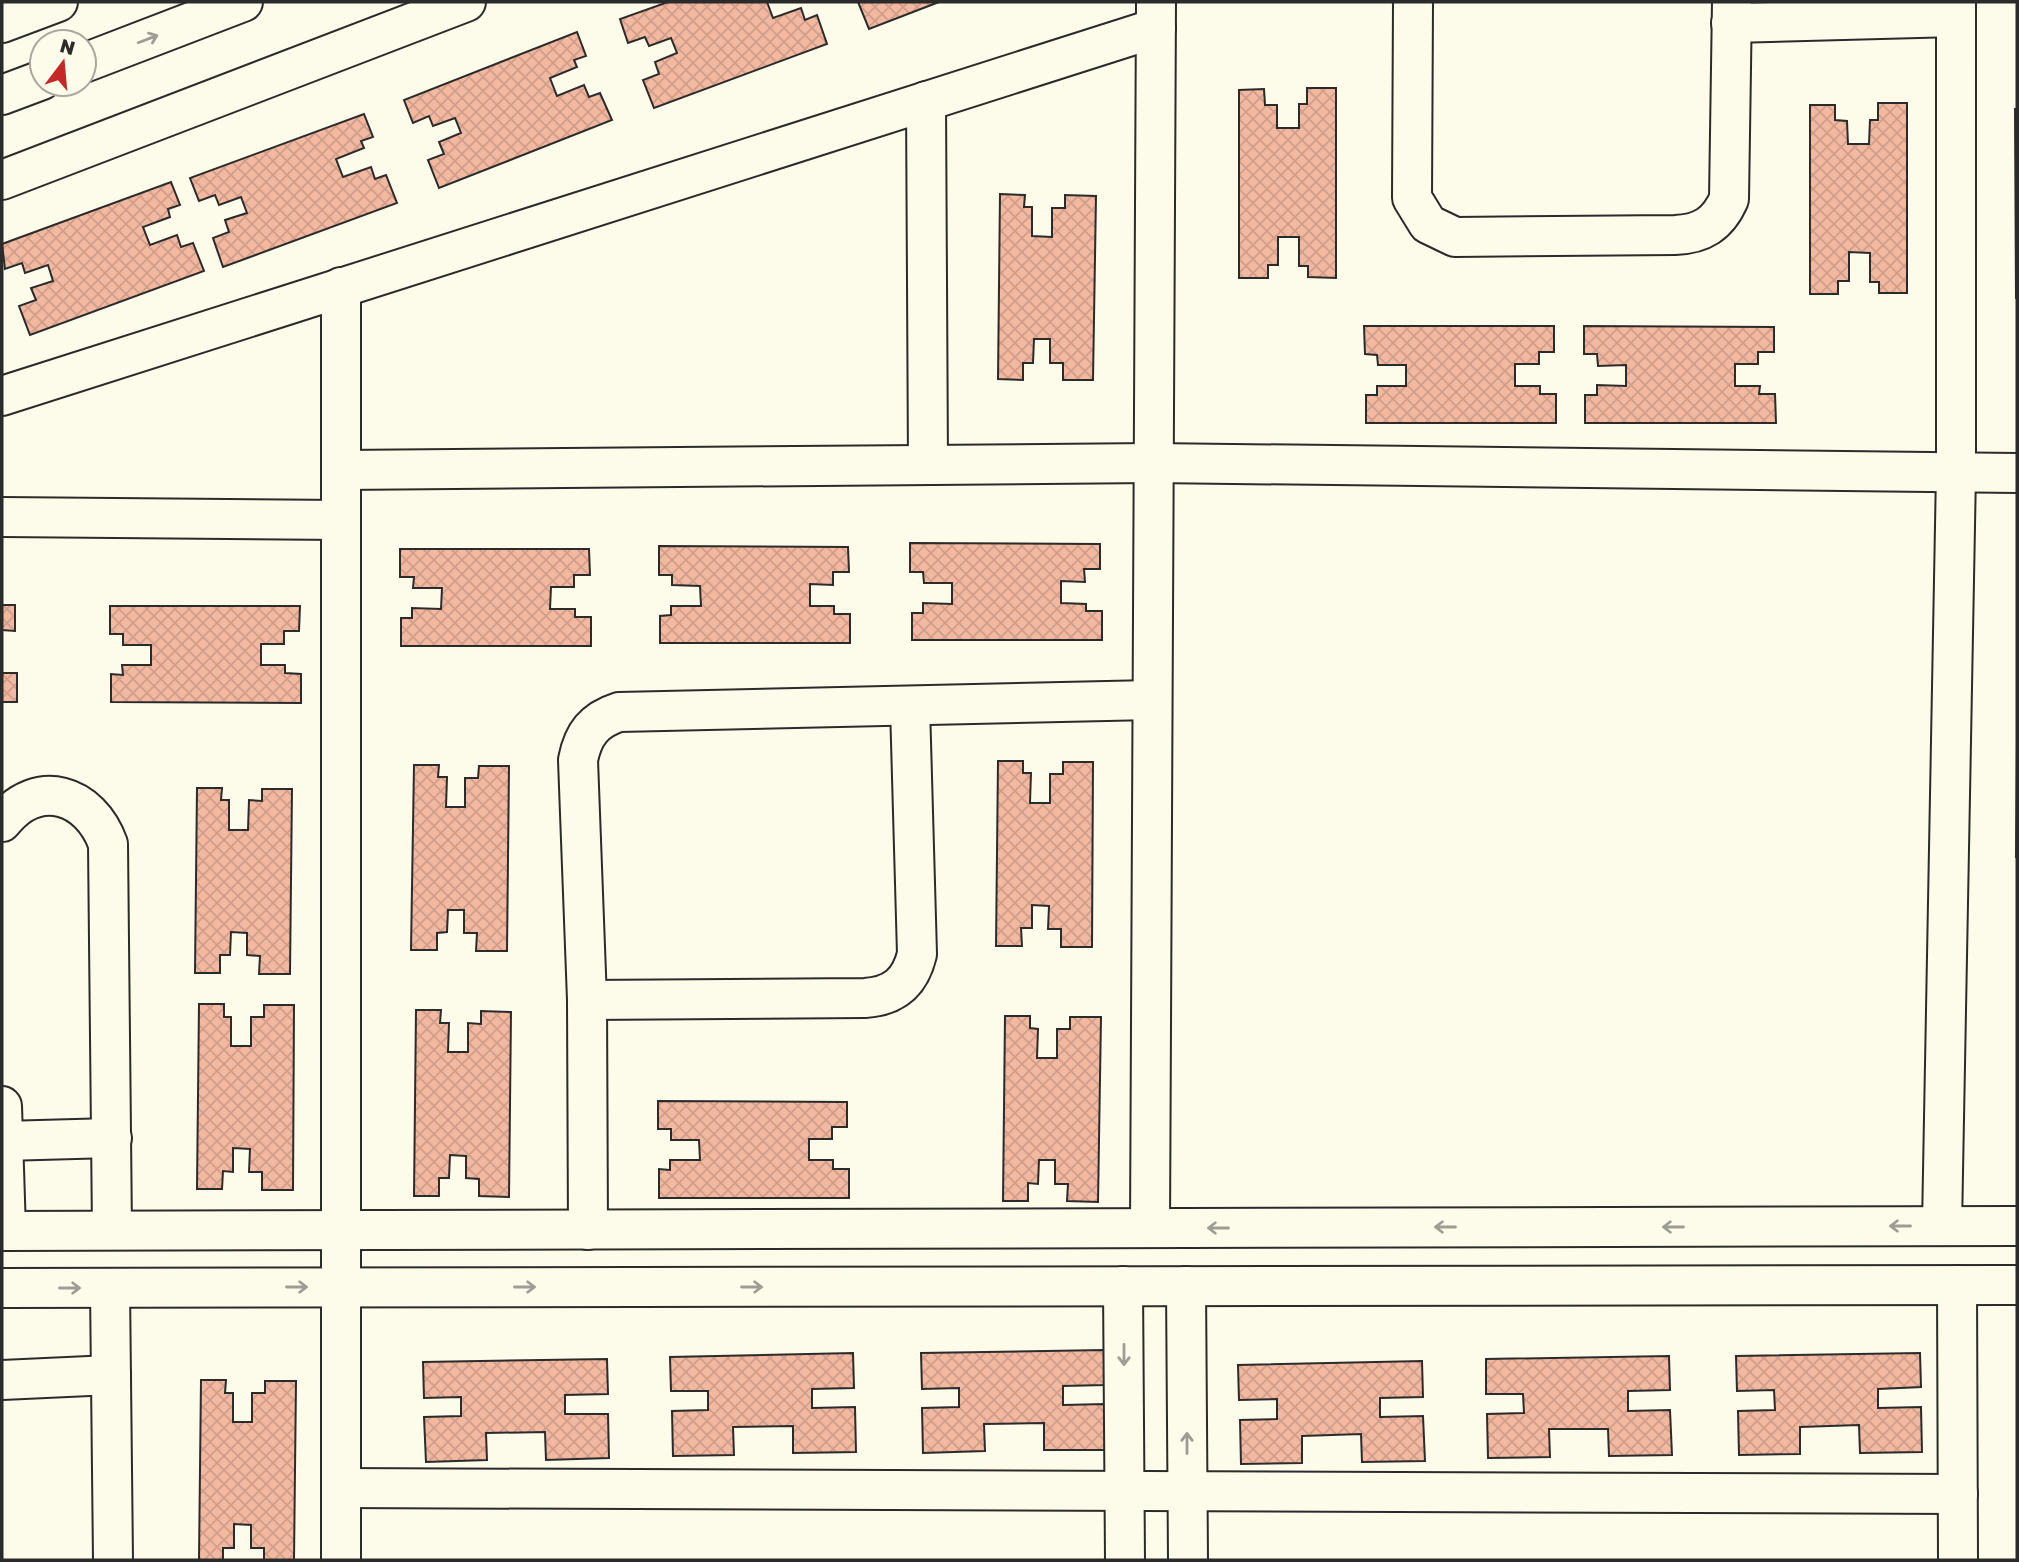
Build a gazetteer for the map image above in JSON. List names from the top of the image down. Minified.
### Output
{"north":"top"}
